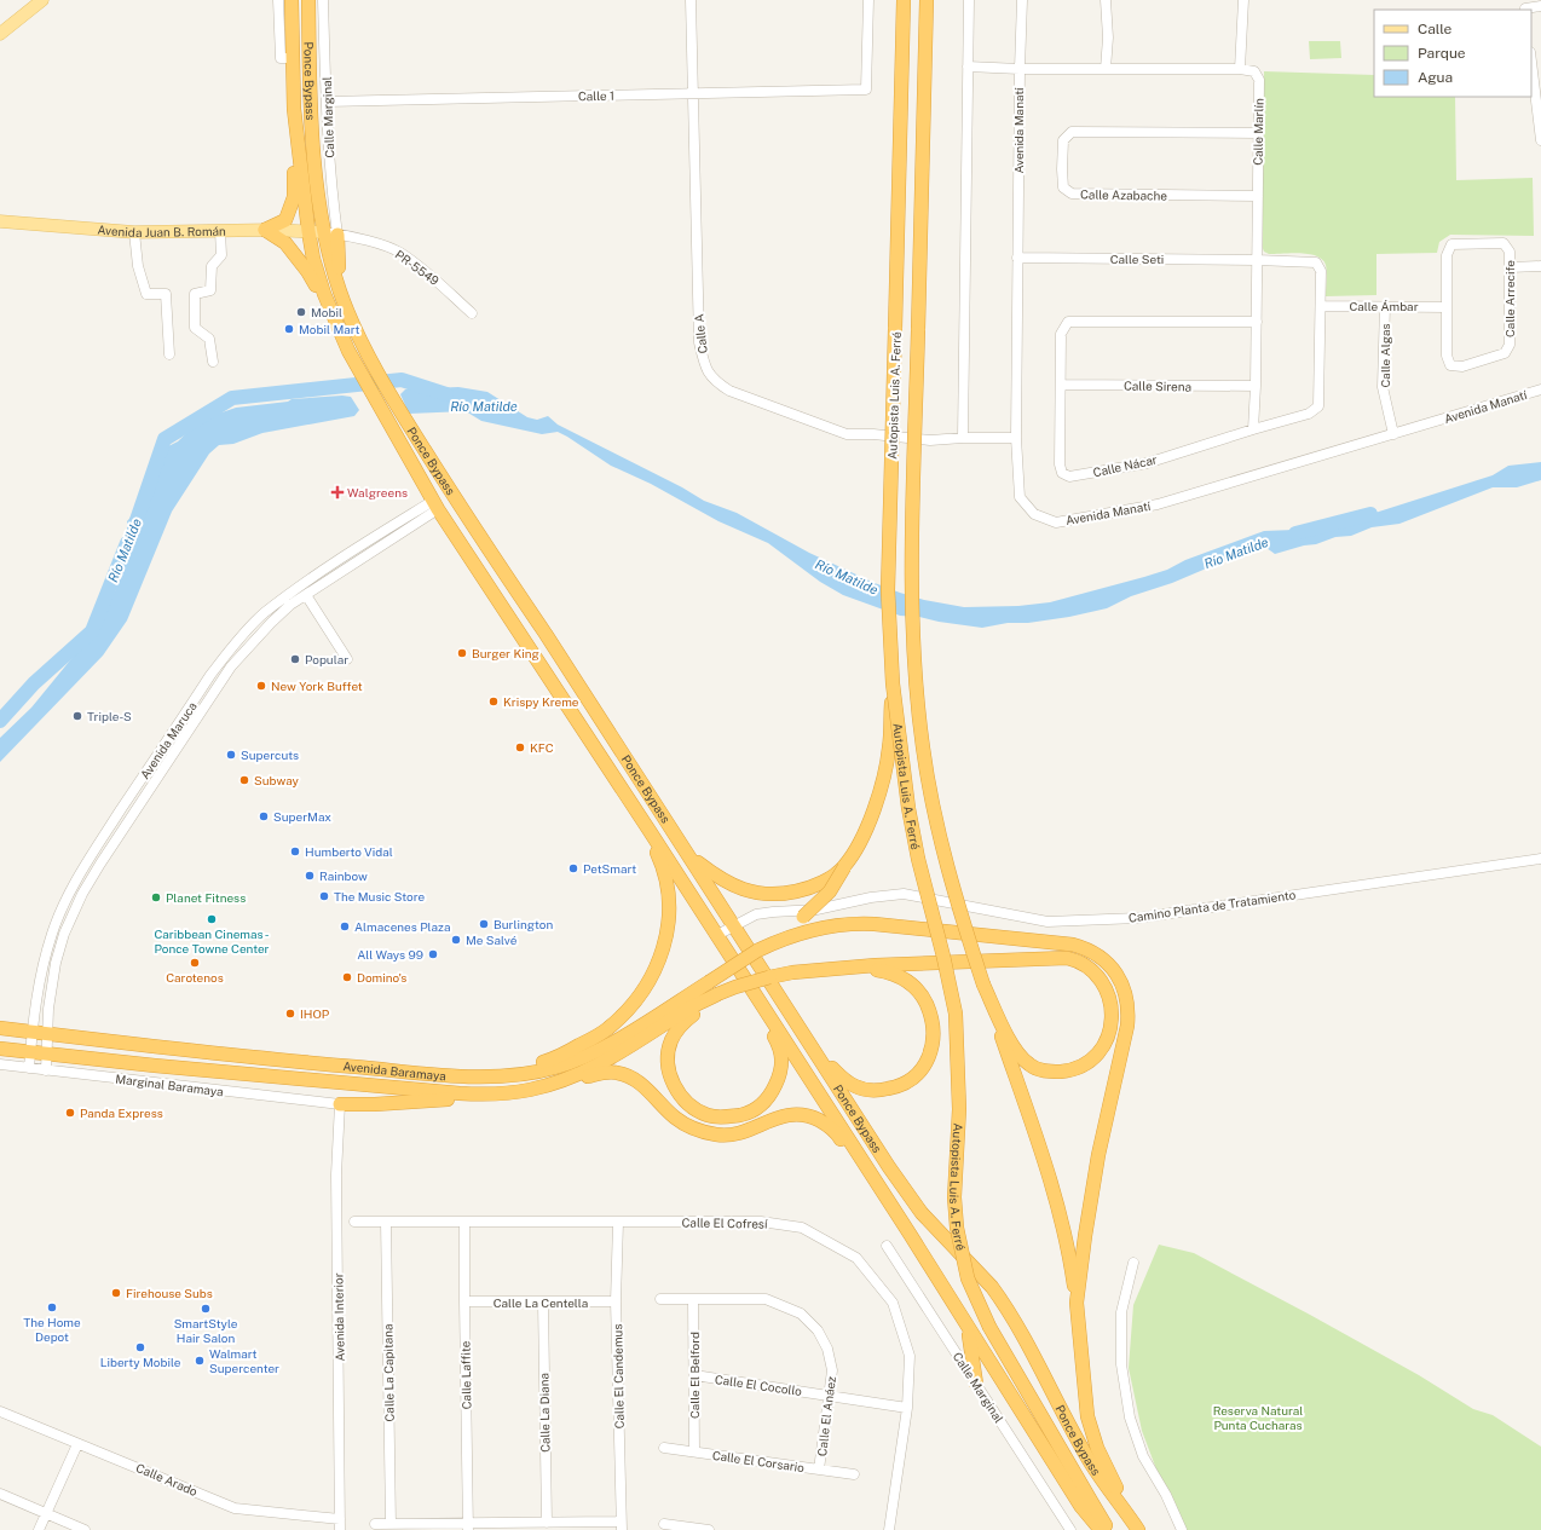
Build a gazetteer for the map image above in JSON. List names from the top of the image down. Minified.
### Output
{"streets":{"highway":["Ponce Bypass","Autopista Luis A. Ferré","Avenida Baramaya"],"main road":["Avenida Juan B. Román"],"street":["Calle 1","Calle Marginal","Avenida Manatí","Calle Marlín","Calle Azabache","Calle Seti","PR-5549","Calle Arrecife","Calle Ámbar","Calle A","Calle Algas","Calle Sirena","Calle Nácar","Avenida Maruca","Camino Planta de Tratamiento","Marginal Baramaya","Calle El Cofresí","Calle La Centella","Avenida Interior","Calle La Capitana","Calle Laffite","Calle El Belford","Calle El Candemus","Calle El Cocollo","Calle La Diana","Calle El Anáez","Calle El Corsario","Calle Arado"]},"crossings":[["Ponce Bypass","Calle Marginal"],["Ponce Bypass","Avenida Juan B. Román"],["Ponce Bypass","PR-5549"],["Ponce Bypass","Avenida Maruca"],["Ponce Bypass","Camino Planta de Tratamiento"],["Calle 1","Calle Marginal"],["Calle 1","Calle A"],["Calle Marginal","Avenida Juan B. Román"],["Calle Marginal","PR-5549"],["Avenida Manatí","Calle Marlín"],["Avenida Manatí","Calle Seti"],["Avenida Manatí","Calle A"],["Avenida Manatí","Calle Algas"],["Calle Marlín","Calle Azabache"],["Calle Marlín","Calle Seti"],["Calle Marlín","Calle Sirena"],["Calle Marlín","Calle Nácar"],["Avenida Juan B. Román","PR-5549"],["Calle Seti","Calle Nácar"],["Calle Arrecife","Calle Ámbar"],["Calle Ámbar","Calle Algas"],["Calle Ámbar","Calle Nácar"],["Calle Sirena","Calle Nácar"],["Avenida Maruca","Avenida Baramaya"],["Avenida Maruca","Marginal Baramaya"],["Marginal Baramaya","Avenida Interior"],["Calle El Cofresí","Calle La Capitana"],["Calle El Cofresí","Calle Laffite"],["Calle El Cofresí","Calle El Candemus"],["Calle El Cofresí","Calle El Cocollo"],["Calle La Centella","Calle Laffite"],["Calle La Centella","Calle El Candemus"],["Calle La Centella","Calle La Diana"],["Avenida Interior","Calle Arado"],["Calle El Belford","Calle El Cocollo"],["Calle El Belford","Calle El Anáez"],["Calle El Belford","Calle El Corsario"],["Calle El Cocollo","Calle El Anáez"],["Calle El Anáez","Calle El Corsario"]],"water":["Río Matilde"],"parks":["Reserva Natural Punta Cucharas"],"places":{"other":["Mobil","Mobil Mart","Burger King","Popular","New York Buffet","Krispy Kreme","Triple-S","KFC","Supercuts","Subway","SuperMax","Humberto Vidal","PetSmart","Rainbow","The Music Store","Planet Fitness","Caribbean Cinemas - Ponce Towne Center","Burlington","Almacenes Plaza","Me Salvé","All Ways 99","Carotenos","Domino's","IHOP","Panda Express","Firehouse Subs","The Home Depot","SmartStyle Hair Salon","Liberty Mobile","Walmart Supercenter"],"health":["Walgreens"]},"legend":["Calle","Parque","Agua"]}
